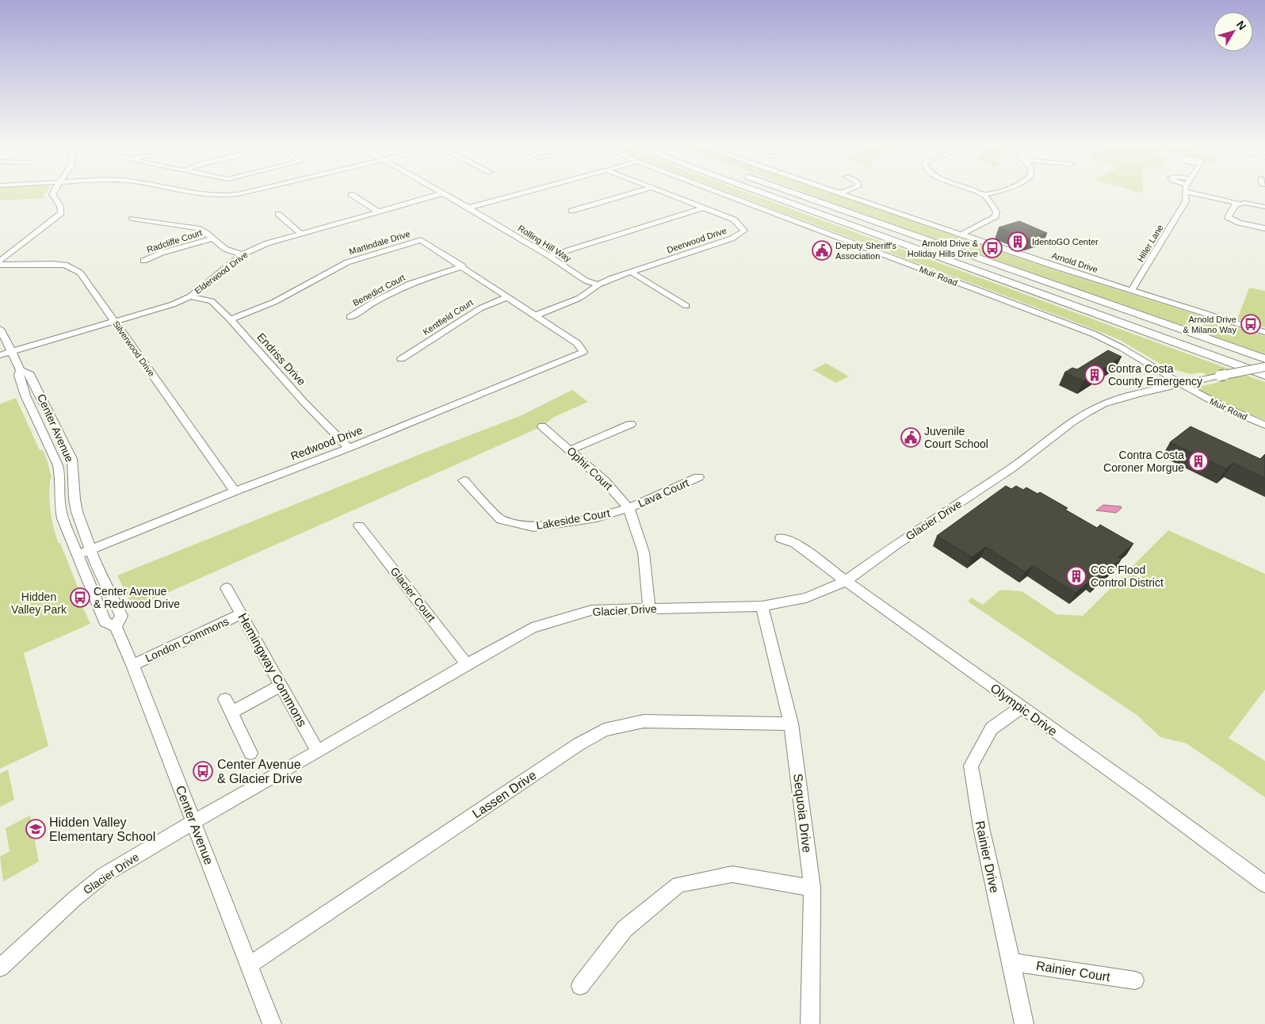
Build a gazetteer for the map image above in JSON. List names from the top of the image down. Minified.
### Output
{"streets":{"street":["Deerwood Drive","Radcliffe Court","Martindale Drive","Rolling Hill Way","Hiller Lane","Arnold Drive","Elderwood Drive","Muir Road","Benedict Court","Kentfield Court","Silverwood Drive","Endriss Drive","Center Avenue","Redwood Drive","Ophir Court","Lava Court","Lakeside Court","Glacier Drive","Glacier Court","London Commons","Hemingway Commons","Olympic Drive","Lassen Drive","Sequoia Drive","Rainier Drive","Rainier Court"]},"crossings":[["Deerwood Drive","Martindale Drive"],["Deerwood Drive","Rolling Hill Way"],["Radcliffe Court","Elderwood Drive"],["Martindale Drive","Benedict Court"],["Martindale Drive","Kentfield Court"],["Martindale Drive","Endriss Drive"],["Martindale Drive","Redwood Drive"],["Rolling Hill Way","Elderwood Drive"],["Hiller Lane","Arnold Drive"],["Elderwood Drive","Silverwood Drive"],["Elderwood Drive","Endriss Drive"],["Elderwood Drive","Center Avenue"],["Muir Road","Glacier Drive"],["Silverwood Drive","Redwood Drive"],["Endriss Drive","Redwood Drive"],["Center Avenue","Redwood Drive"],["Center Avenue","Glacier Drive"],["Center Avenue","London Commons"],["Center Avenue","Lassen Drive"],["Ophir Court","Lava Court"],["Ophir Court","Lakeside Court"],["Ophir Court","Glacier Drive"],["Lava Court","Lakeside Court"],["Glacier Drive","Glacier Court"],["Glacier Drive","Hemingway Commons"],["Glacier Drive","Olympic Drive"],["Glacier Drive","Sequoia Drive"],["London Commons","Hemingway Commons"],["Olympic Drive","Rainier Drive"],["Lassen Drive","Sequoia Drive"],["Rainier Drive","Rainier Court"]],"parks":["Hidden Valley Park"],"places":{"building":["IdentoGO Center","Contra Costa County Emergency","Contra Costa Coroner Morgue","CCC Flood Control District"],"bus stop":["Arnold Drive & Holiday Hills Drive","Arnold Drive & Milano Way","Center Avenue & Redwood Drive","Center Avenue & Glacier Drive"],"public building":["Deputy Sheriff's Association","Juvenile Court School"],"school or university":["Hidden Valley Elementary School"]},"north":"top right"}
